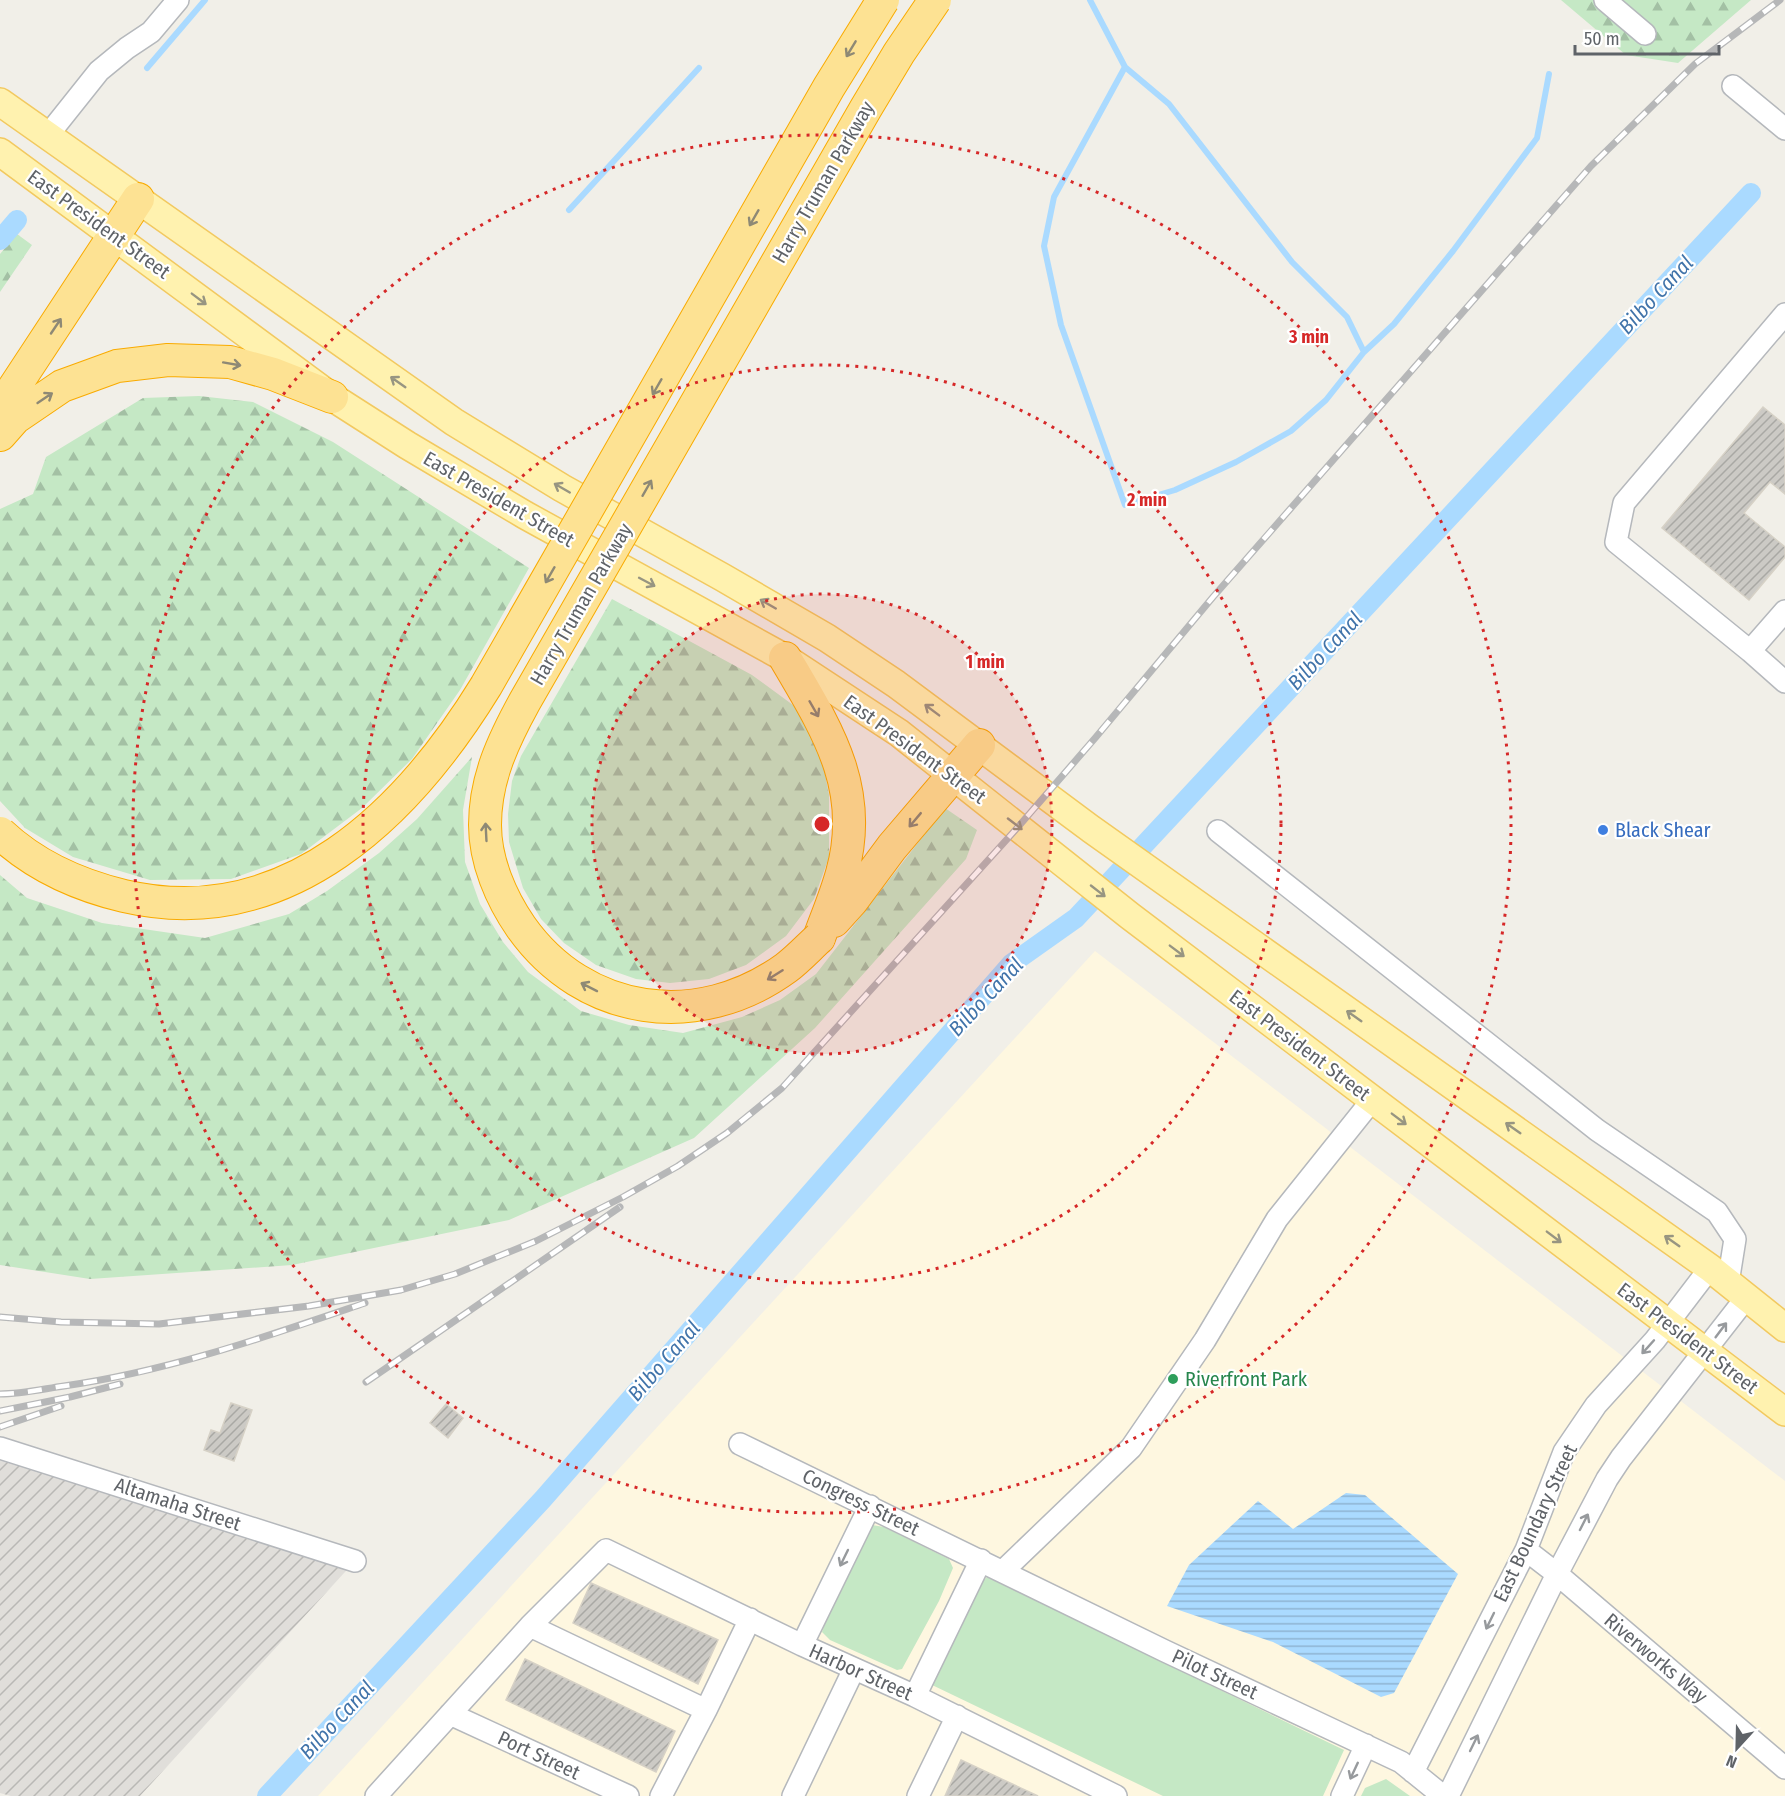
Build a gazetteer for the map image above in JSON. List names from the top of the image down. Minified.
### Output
{"streets":{"highway":["Harry Truman Parkway"],"main road":["East President Street"],"street":["Congress Street","Altamaha Street","East Boundary Street","Riverworks Way","Harbor Street","Pilot Street","Port Street"]},"crossings":[["Harry Truman Parkway","East President Street"],["East President Street","East Boundary Street"],["Congress Street","Pilot Street"],["East Boundary Street","Riverworks Way"],["East Boundary Street","Pilot Street"]],"water":["Bilbo Canal"],"places":["Black Shear","Riverfront Park"],"scale_bar":"50 m","north":"bottom","rings":["3 min","2 min","1 min"]}
